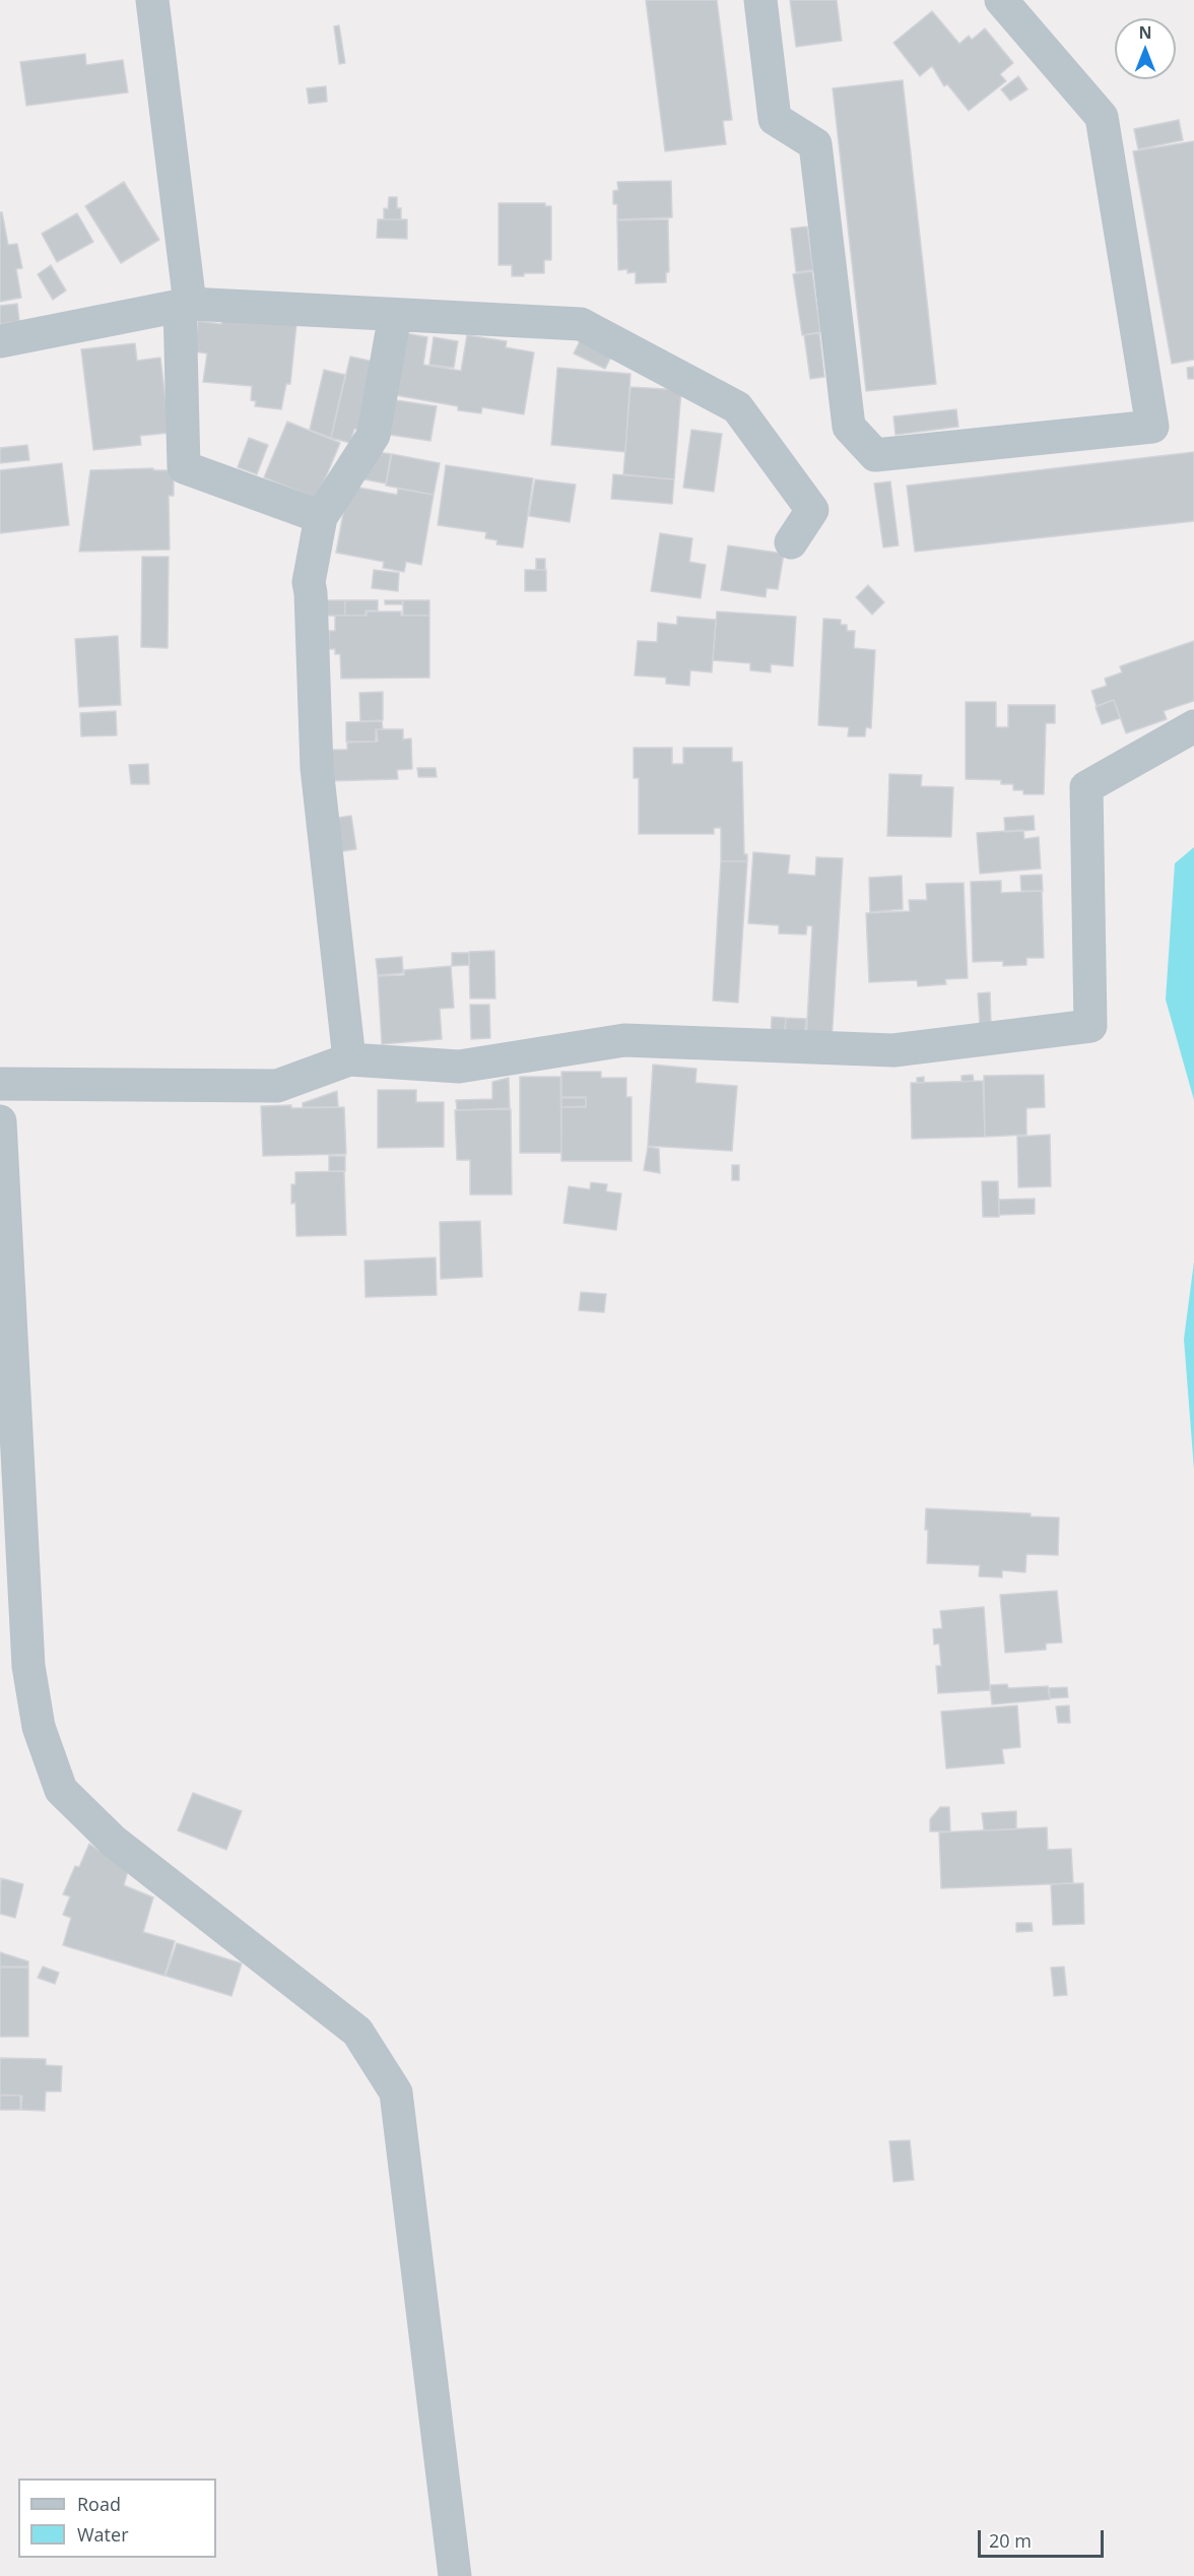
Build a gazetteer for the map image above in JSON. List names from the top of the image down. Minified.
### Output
{"legend":["Road","Water"],"scale_bar":"20 m","north":"top"}
